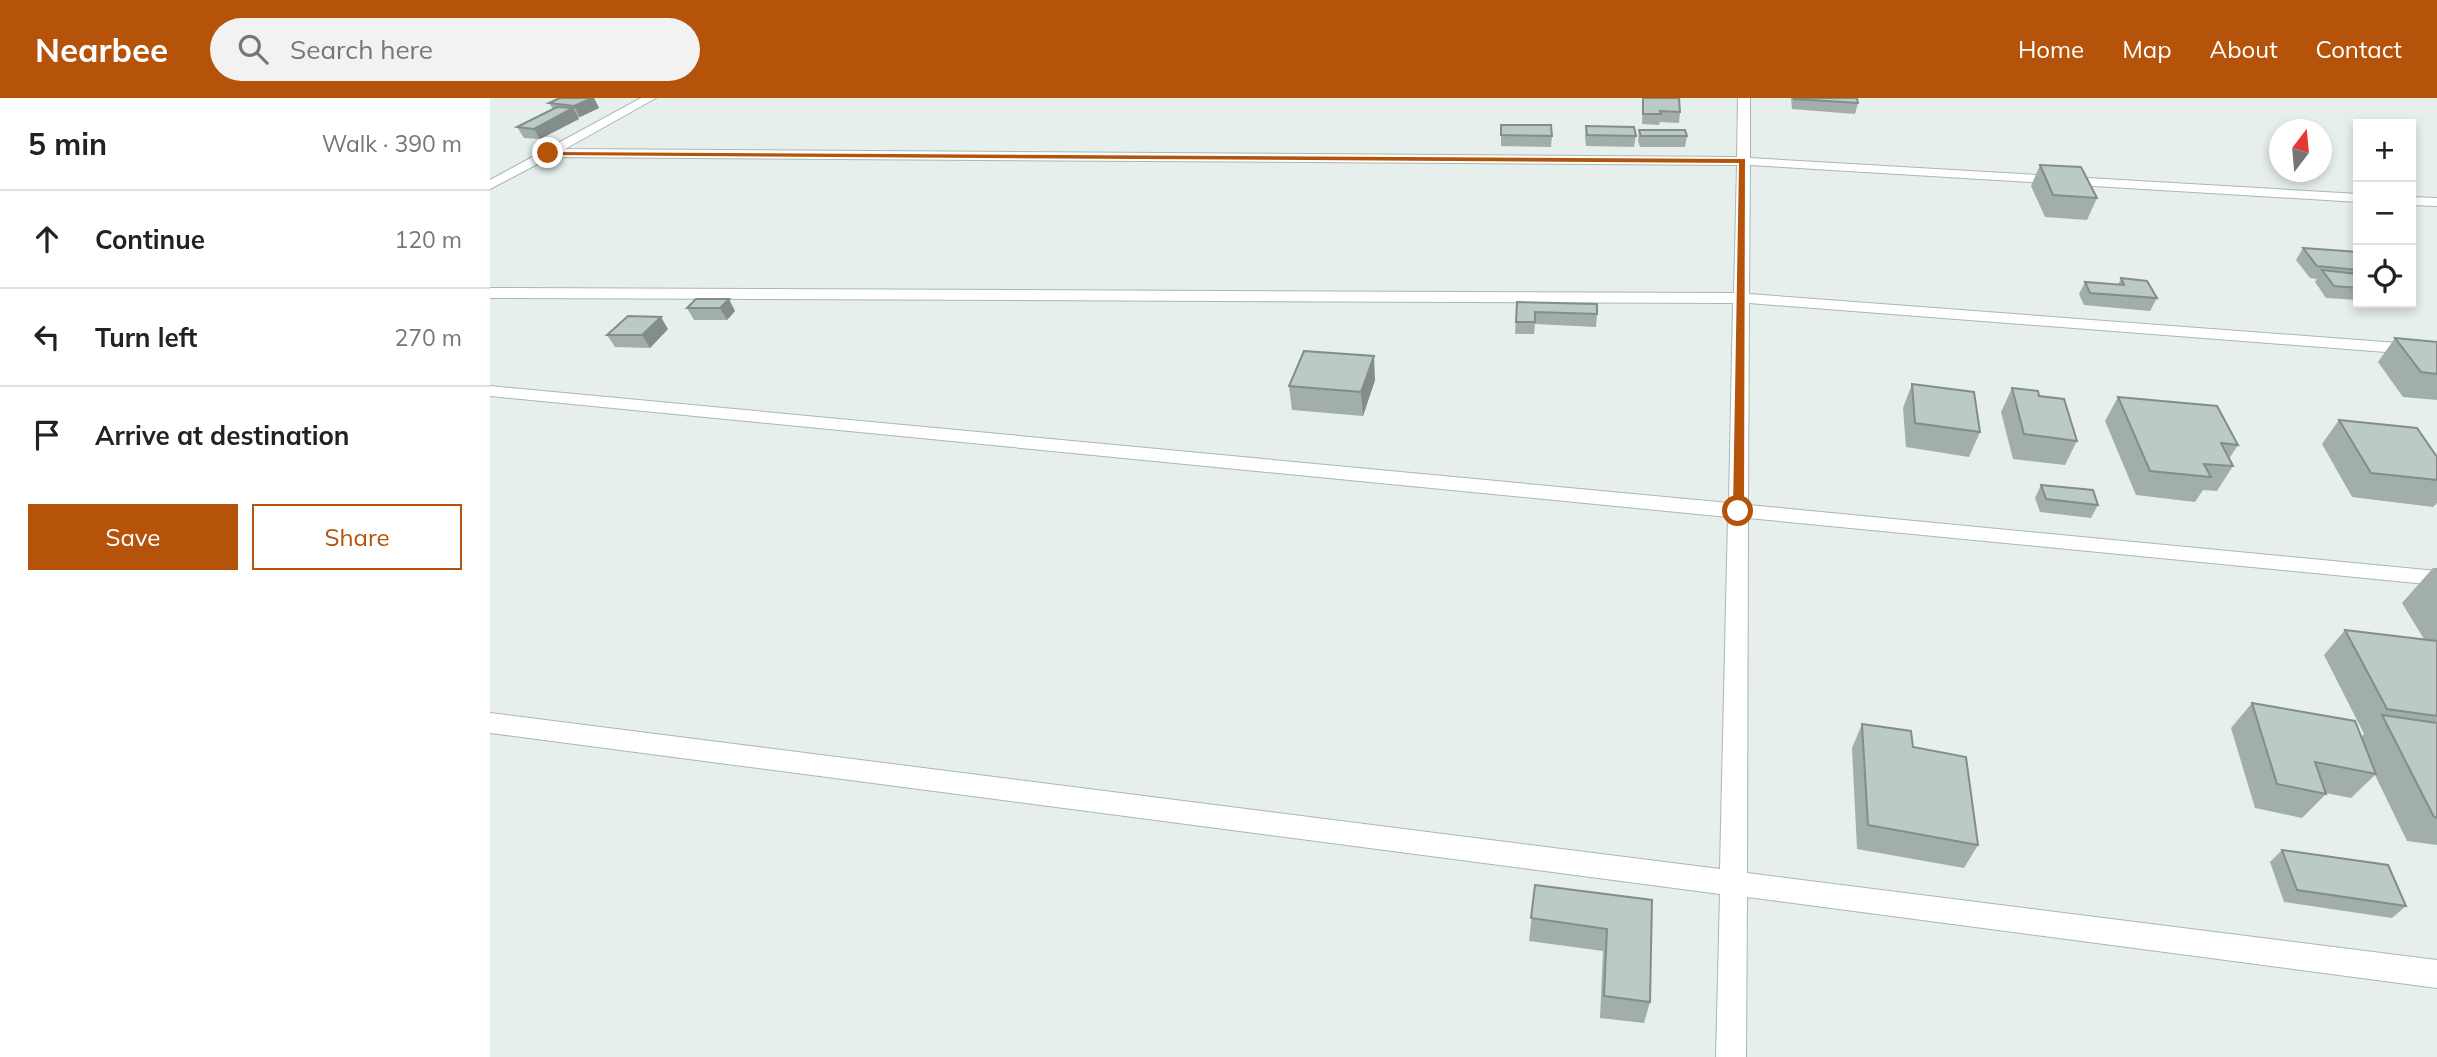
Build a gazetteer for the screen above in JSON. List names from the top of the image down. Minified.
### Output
{"north":"top","page":{"header":"Nearbee","search":"Search here","nav":["Home","Map","About","Contact"],"heading":["5 min","Walk · 390 m"],"map_buttons":["+","−"],"list":[["Continue","120 m"],["Turn left","270 m"],"Arrive at destination"],"buttons":["Save","Share"]}}
